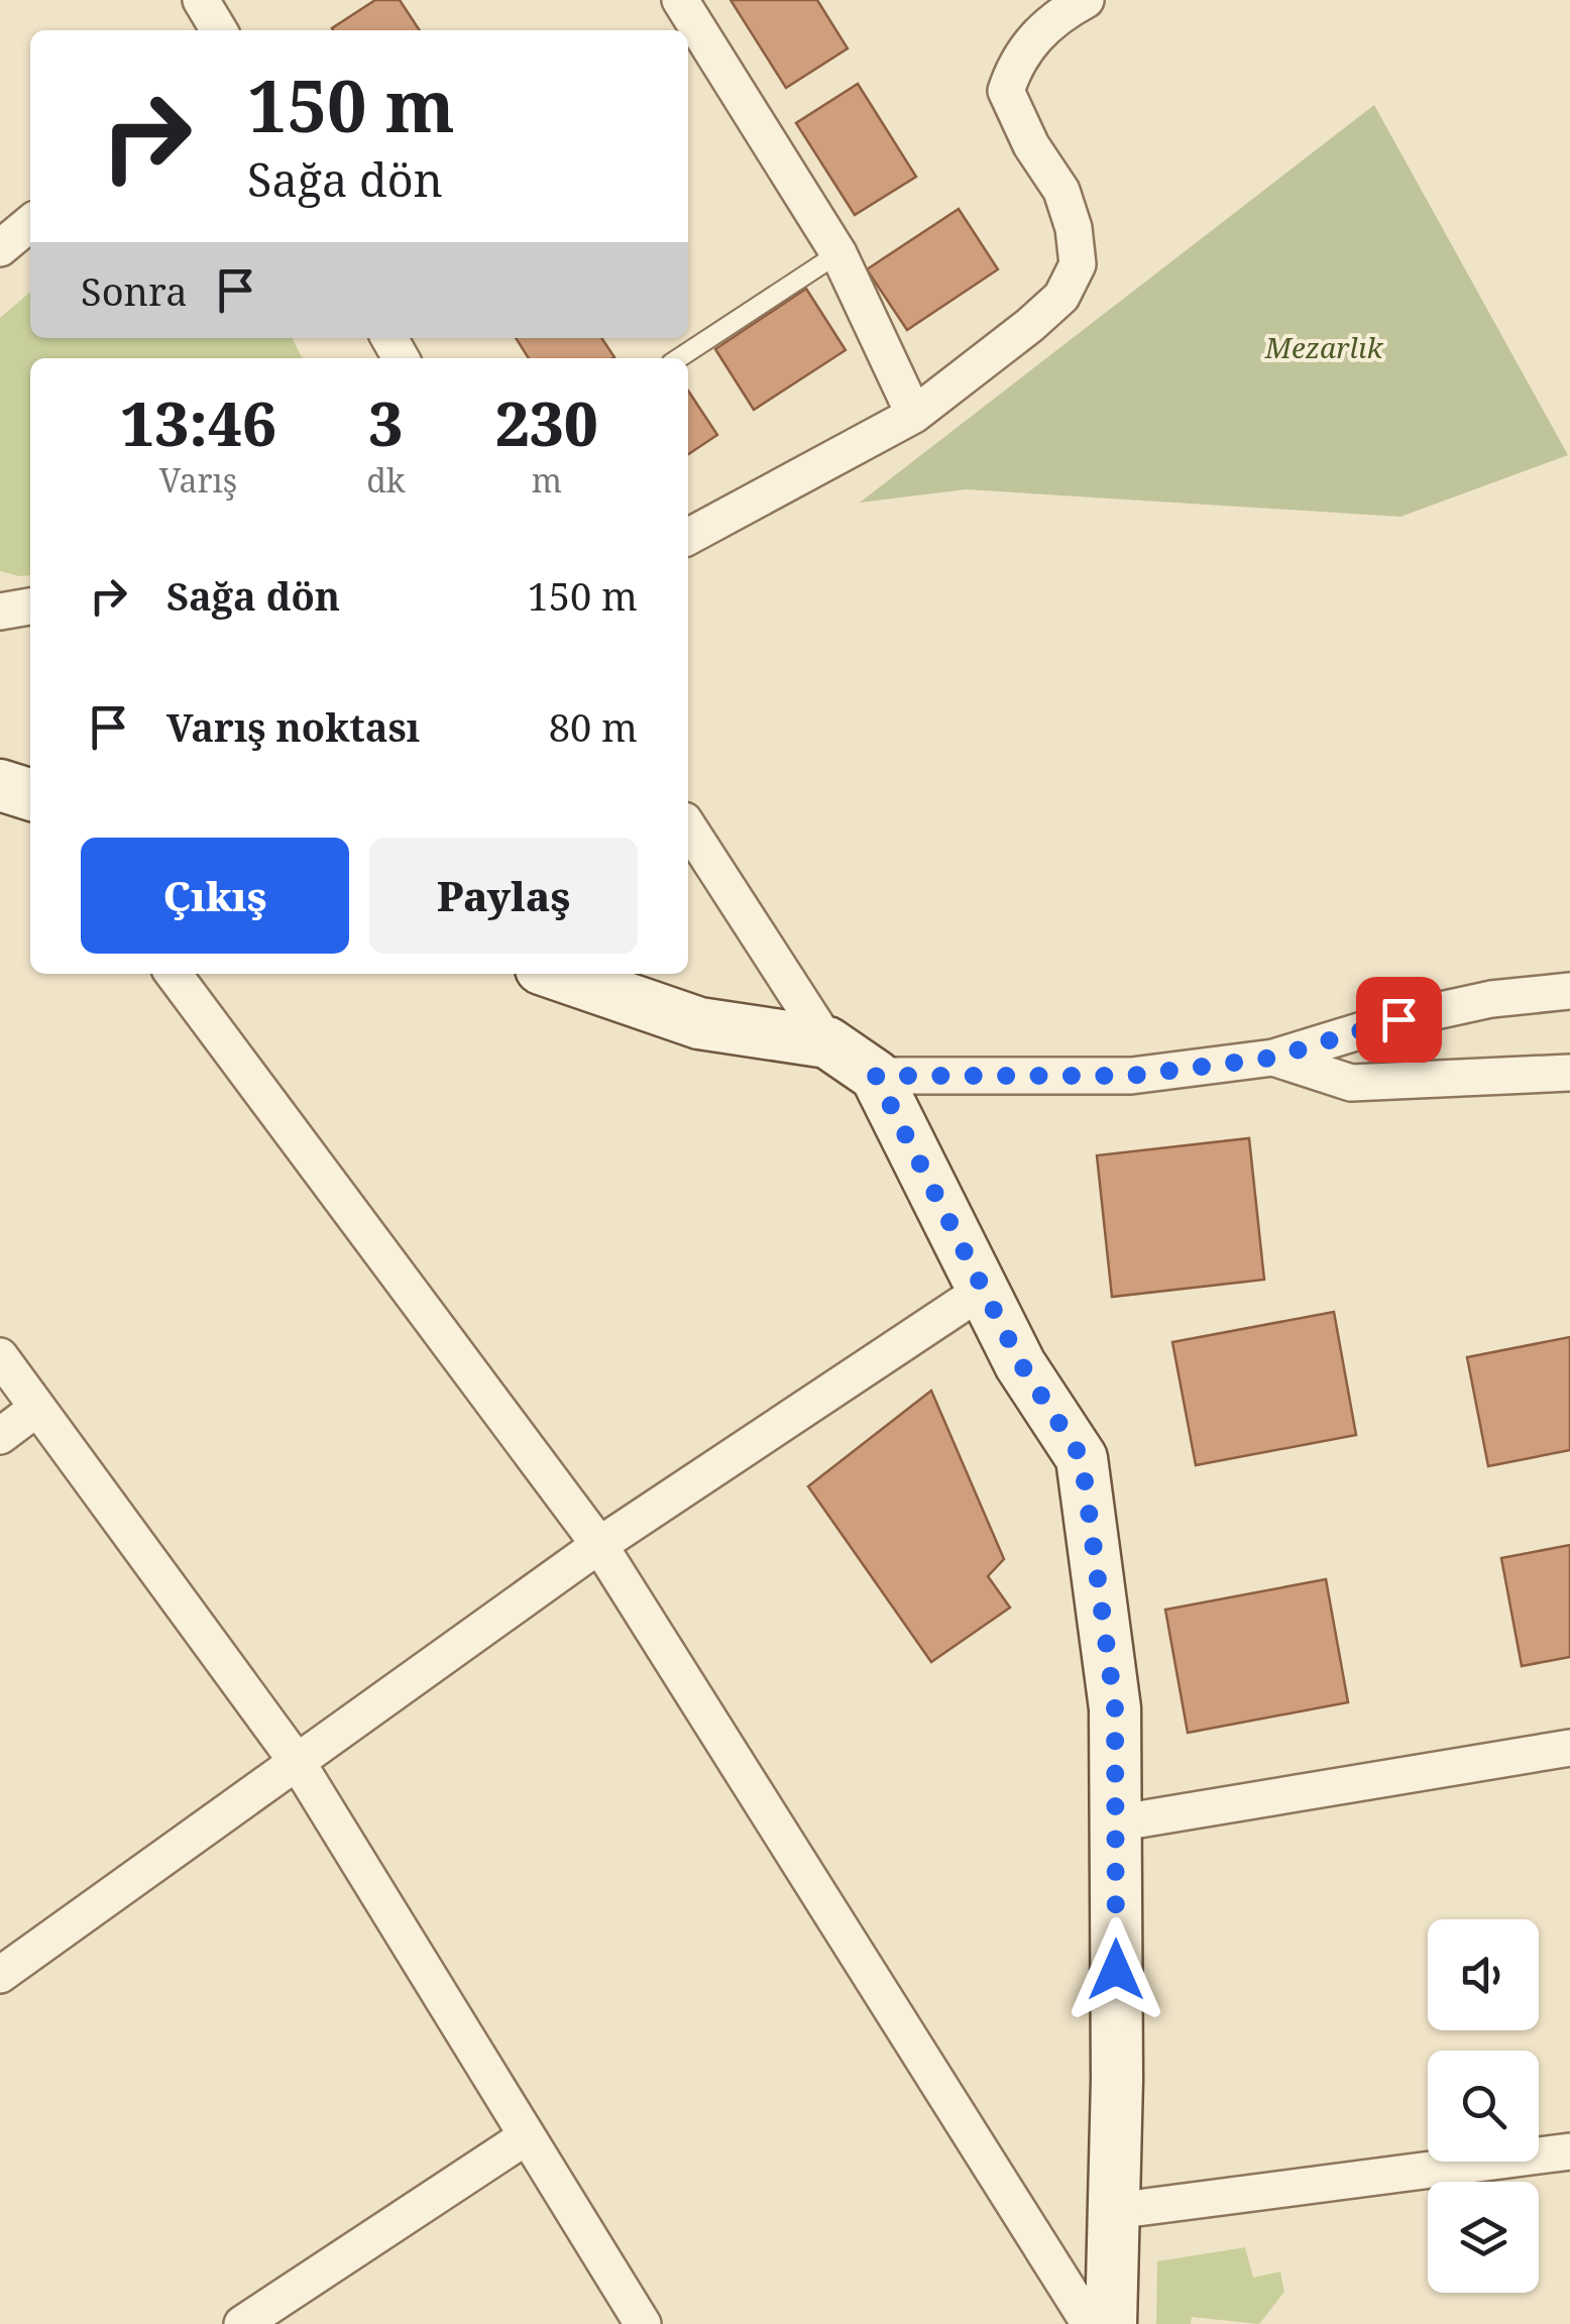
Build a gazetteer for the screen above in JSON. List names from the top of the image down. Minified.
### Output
{"parks":["Mezarlık"],"page":{"turn":["150 m","Sağa dön"],"then":"Sonra","eta":["13:46","Varış","3","dk","230","m"],"list":[{"name":"Sağa dön","value":"150 m"},{"name":"Varış noktası","value":"80 m"}],"buttons":["Çıkış","Paylaş"]}}
